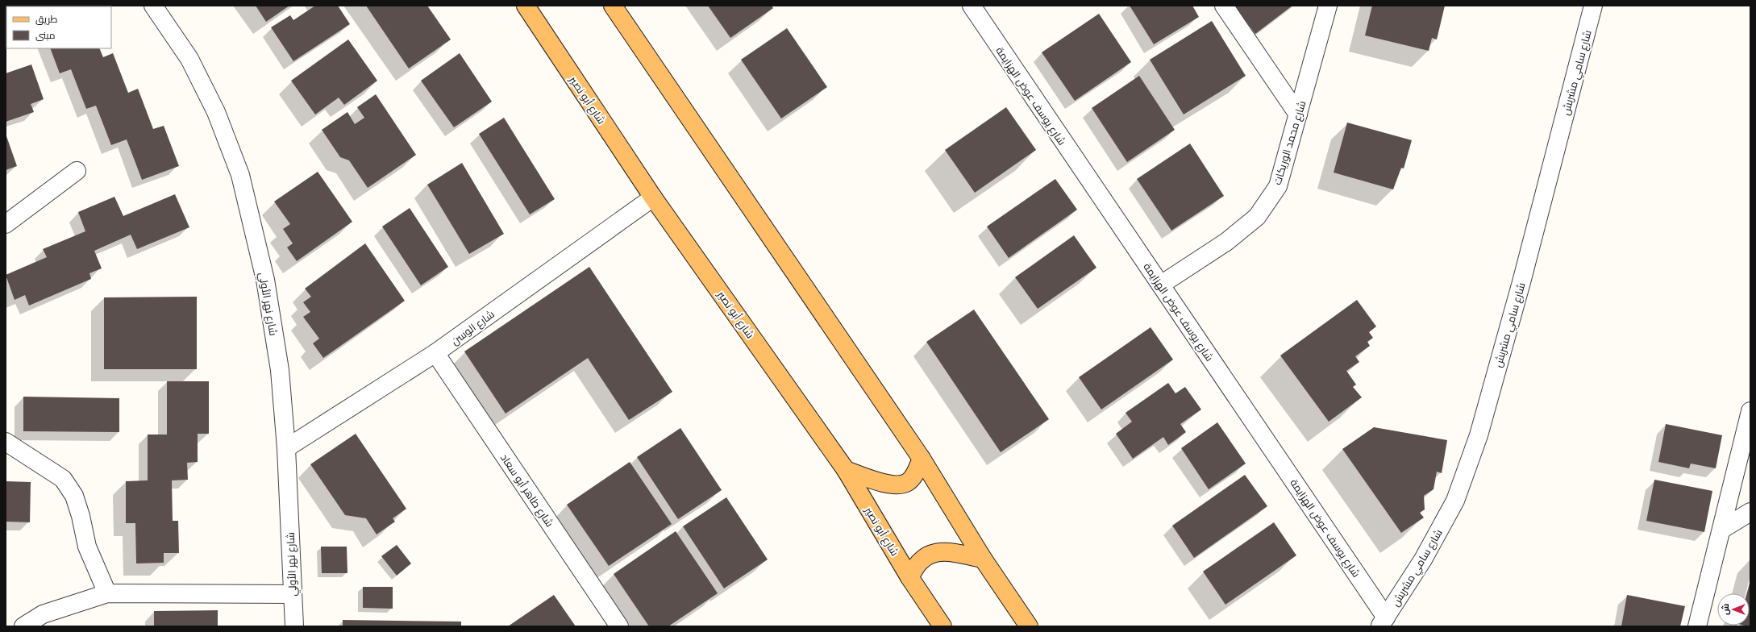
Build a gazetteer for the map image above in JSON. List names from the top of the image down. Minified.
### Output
{"streets":{"main road":["شارع أبو نصير"],"street":["شارع سامي مشربش","شارع يوسف عوض الهزايمة","شارع محمد الوريكات","شارع نهر الأولي","شارع الوسن","شارع طاهر أبو سعاد"]},"crossings":[["شارع سامي مشربش","شارع يوسف عوض الهزايمة"],["شارع يوسف عوض الهزايمة","شارع محمد الوريكات"],["شارع أبو نصير","شارع الوسن"],["شارع نهر الأولي","شارع الوسن"],["شارع الوسن","شارع طاهر أبو سعاد"]],"legend":["طريق","مبنى"],"north":"left"}
